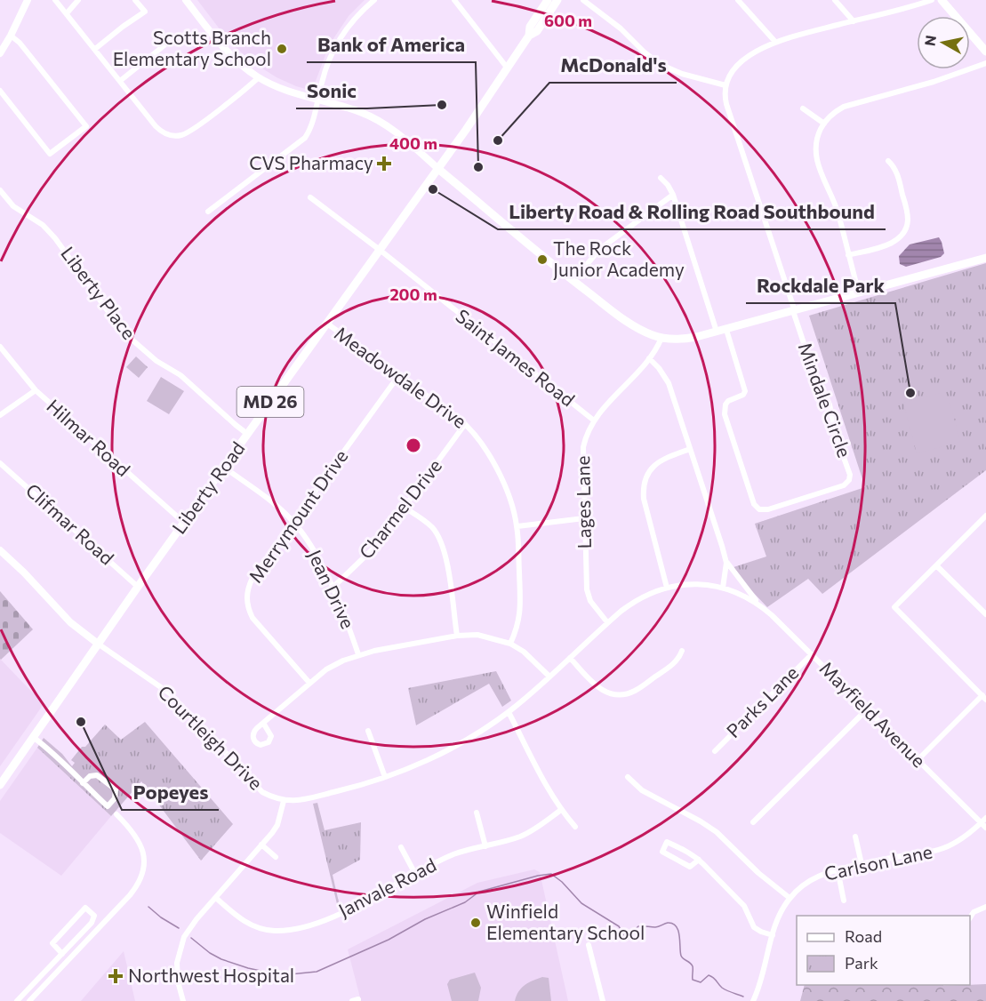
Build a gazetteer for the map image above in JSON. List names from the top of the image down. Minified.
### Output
{"streets":{"main road":["MD 26","Liberty Road"],"street":["Liberty Place","Saint James Road","Meadowdale Drive","Mindale Circle","Hilmar Road","Lages Lane","Charmel Drive","Merrymount Drive","Clifmar Road","Jean Drive","Parks Lane","Mayfield Avenue","Courtleigh Drive","Carlson Lane","Janvale Road"]},"crossings":[["Liberty Place","Liberty Road"],["Saint James Road","Liberty Road"],["Saint James Road","Lages Lane"],["Meadowdale Drive","Liberty Road"],["Meadowdale Drive","Charmel Drive"],["Meadowdale Drive","Merrymount Drive"],["Hilmar Road","Liberty Road"],["Liberty Road","Clifmar Road"],["Liberty Road","Jean Drive"],["Liberty Road","Courtleigh Drive"],["Lages Lane","Mayfield Avenue"],["Lages Lane","Courtleigh Drive"],["Charmel Drive","Jean Drive"],["Merrymount Drive","Jean Drive"],["Parks Lane","Mayfield Avenue"],["Mayfield Avenue","Courtleigh Drive"],["Mayfield Avenue","Carlson Lane"]],"places":{"other":["Scotts Branch Elementary School","Sonic","McDonald's","Bank of America","Liberty Road & Rolling Road Southbound","The Rock Junior Academy","Rockdale Park","Popeyes","Winfield Elementary School"],"health":["CVS Pharmacy","Northwest Hospital"]},"legend":["Road","Park"],"north":"left","rings":["600 m","400 m","200 m"]}
